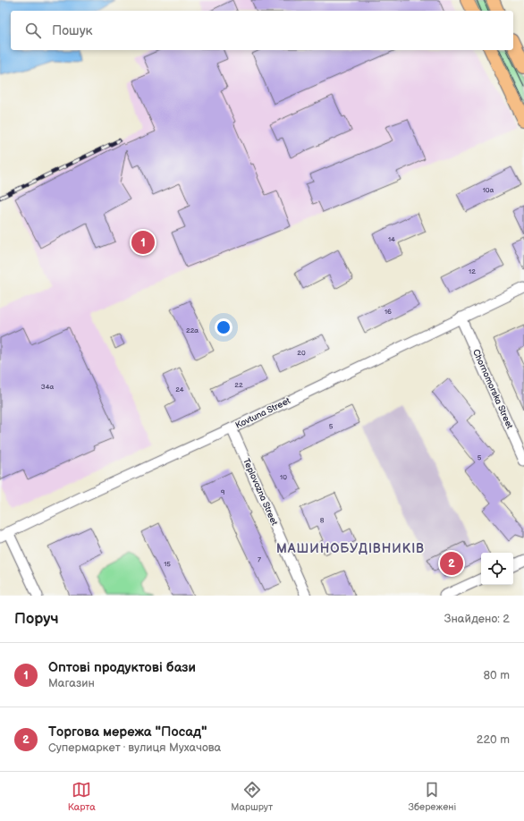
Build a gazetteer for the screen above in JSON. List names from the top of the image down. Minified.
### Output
{"streets":{"street":["Chornomorska Street","Kovtuna Street","Teplovozna Street"]},"crossings":[["Chornomorska Street","Kovtuna Street"],["Kovtuna Street","Teplovozna Street"]],"districts":["МАШИНОБУДІВНИКІВ"],"house_numbers":["10а","14","12","16","22а","20","22","34а","24","5","5","10","9","8","7","15"],"page":{"search":"Пошук","pins":["1","2"],"heading":["Поруч","Знайдено: 2"],"list":[{"mark":"1","name":"Оптові продуктові бази","note":"Магазин","value":"80 m"},{"mark":"2","name":"Торгова мережа \"Посад\"","note":"Супермаркет · вулиця Мухачова","value":"220 m"}],"nav":["Карта","Маршрут","Збережені"]}}
